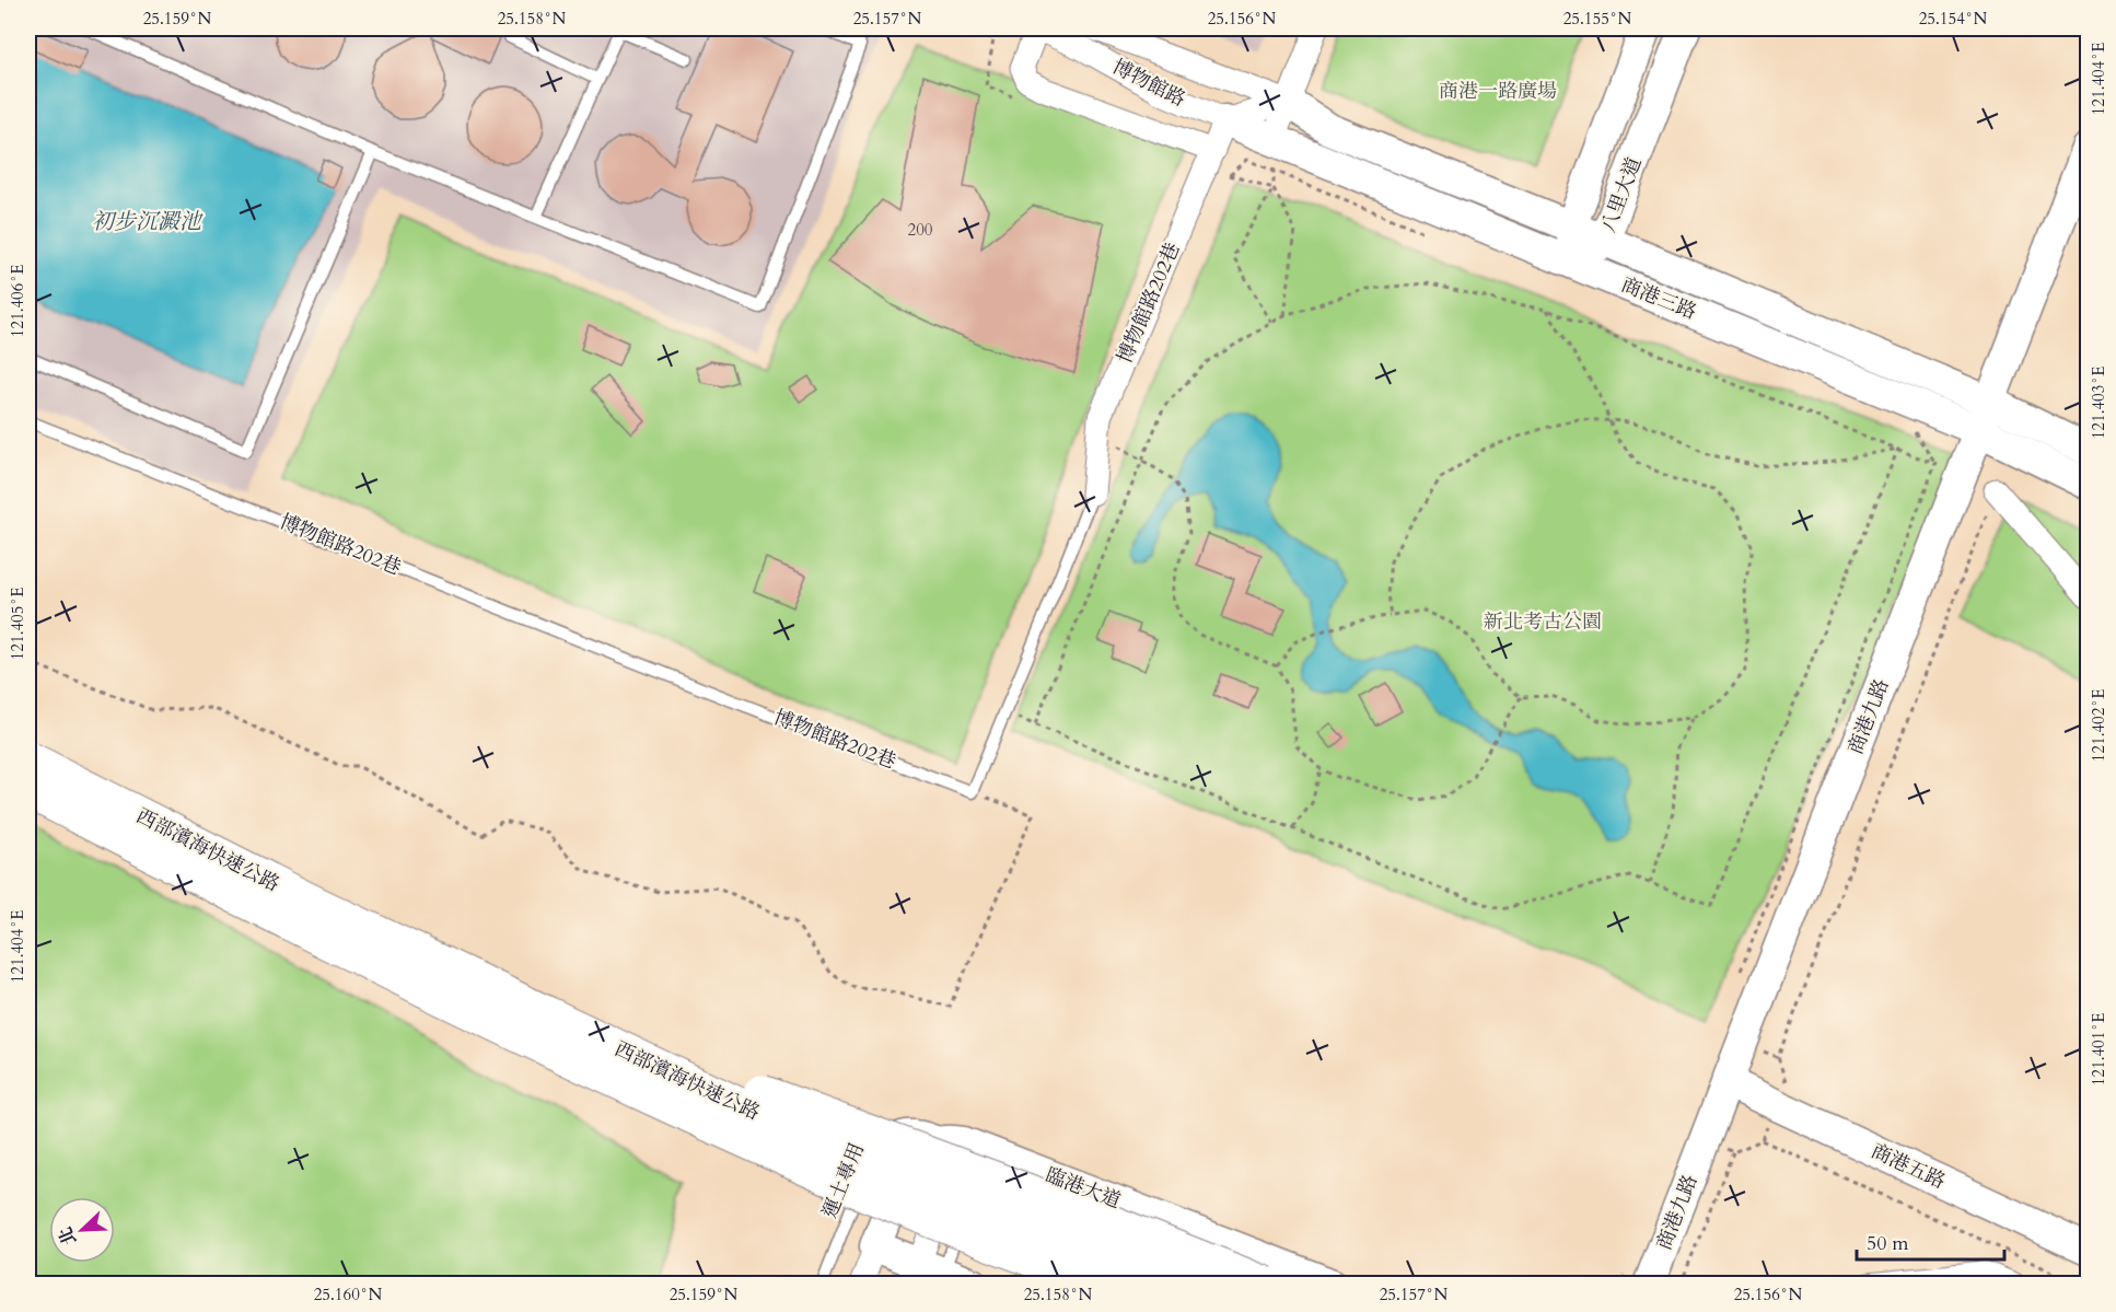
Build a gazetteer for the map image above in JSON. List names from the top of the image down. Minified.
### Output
{"streets":{"highway":["西部濱海快速公路"],"street":["博物館路","八里大道","商港三路","博物館路202巷","商港九路","商港五路","臨港大道"],"lane":["運土專用"]},"crossings":[["博物館路","商港三路"],["博物館路","博物館路202巷"],["八里大道","商港三路"],["商港三路","博物館路202巷"],["商港三路","商港九路"],["商港九路","商港五路"],["運土專用","臨港大道"]],"water":["初步沉澱池"],"parks":["商港一路廣場","新北考古公園"],"house_numbers":["200"],"scale_bar":"50 m","north":"bottom left","coordinates":["25.159°N","25.158°N","25.157°N","25.156°N","25.155°N","25.154°N","121.404°E","121.406°E","121.403°E","121.405°E","121.402°E","121.401°E","25.160°N"]}
